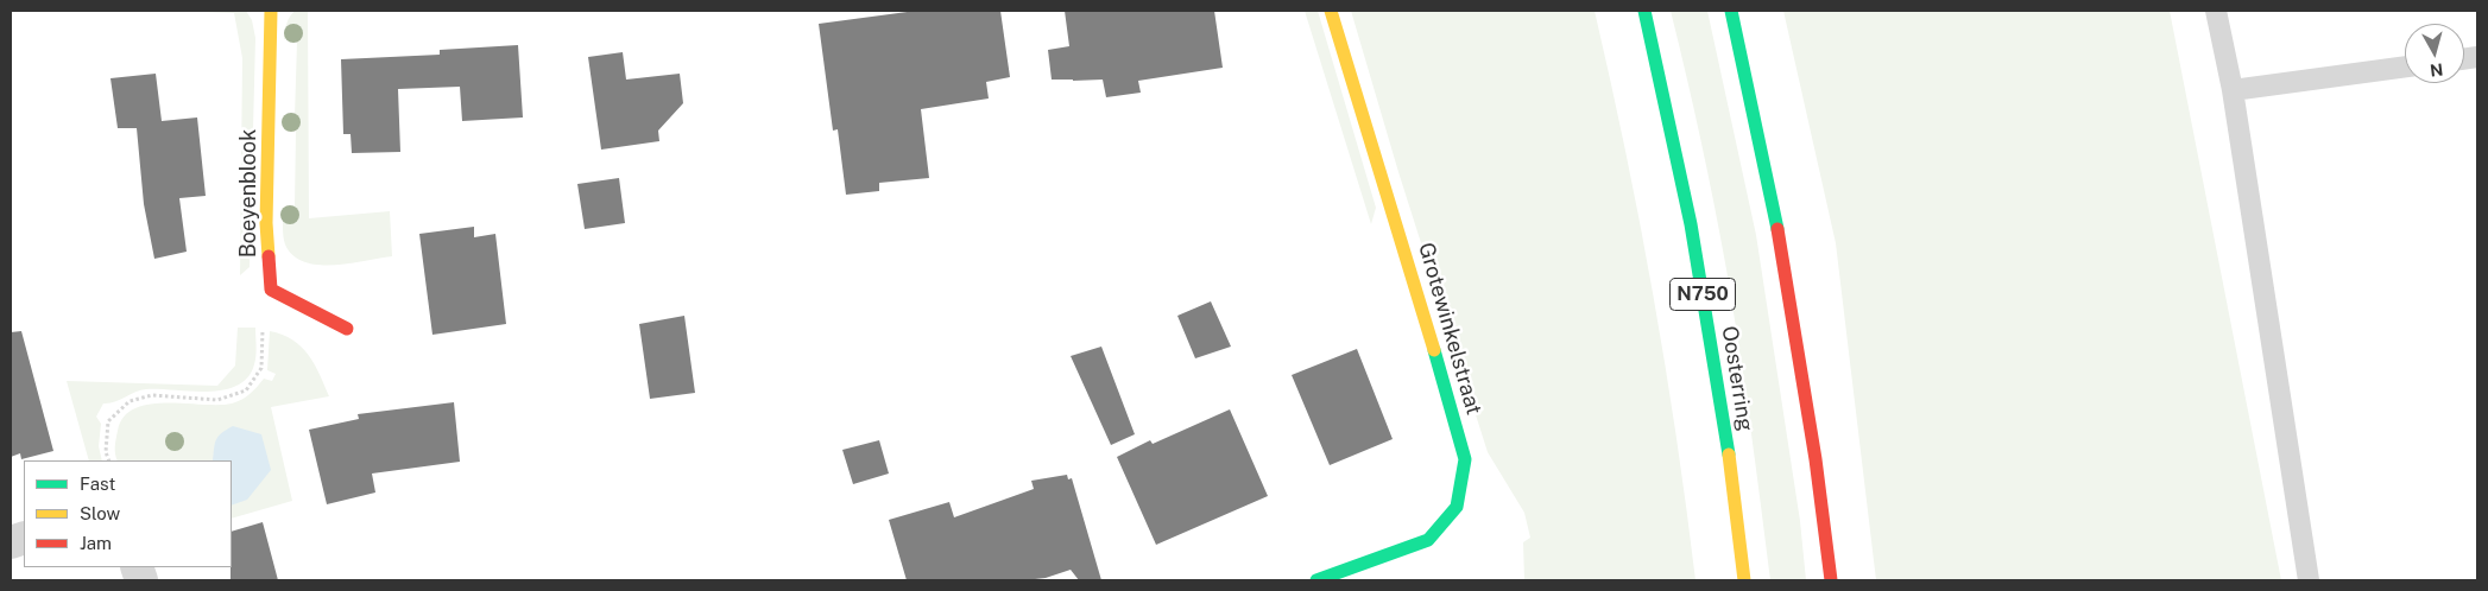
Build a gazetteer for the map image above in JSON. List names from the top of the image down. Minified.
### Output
{"streets":{"main road":["Boeyenblook","N750","Grotewinkelstraat","Oosterring"]},"legend":["Fast","Slow","Jam"],"north":"bottom"}
